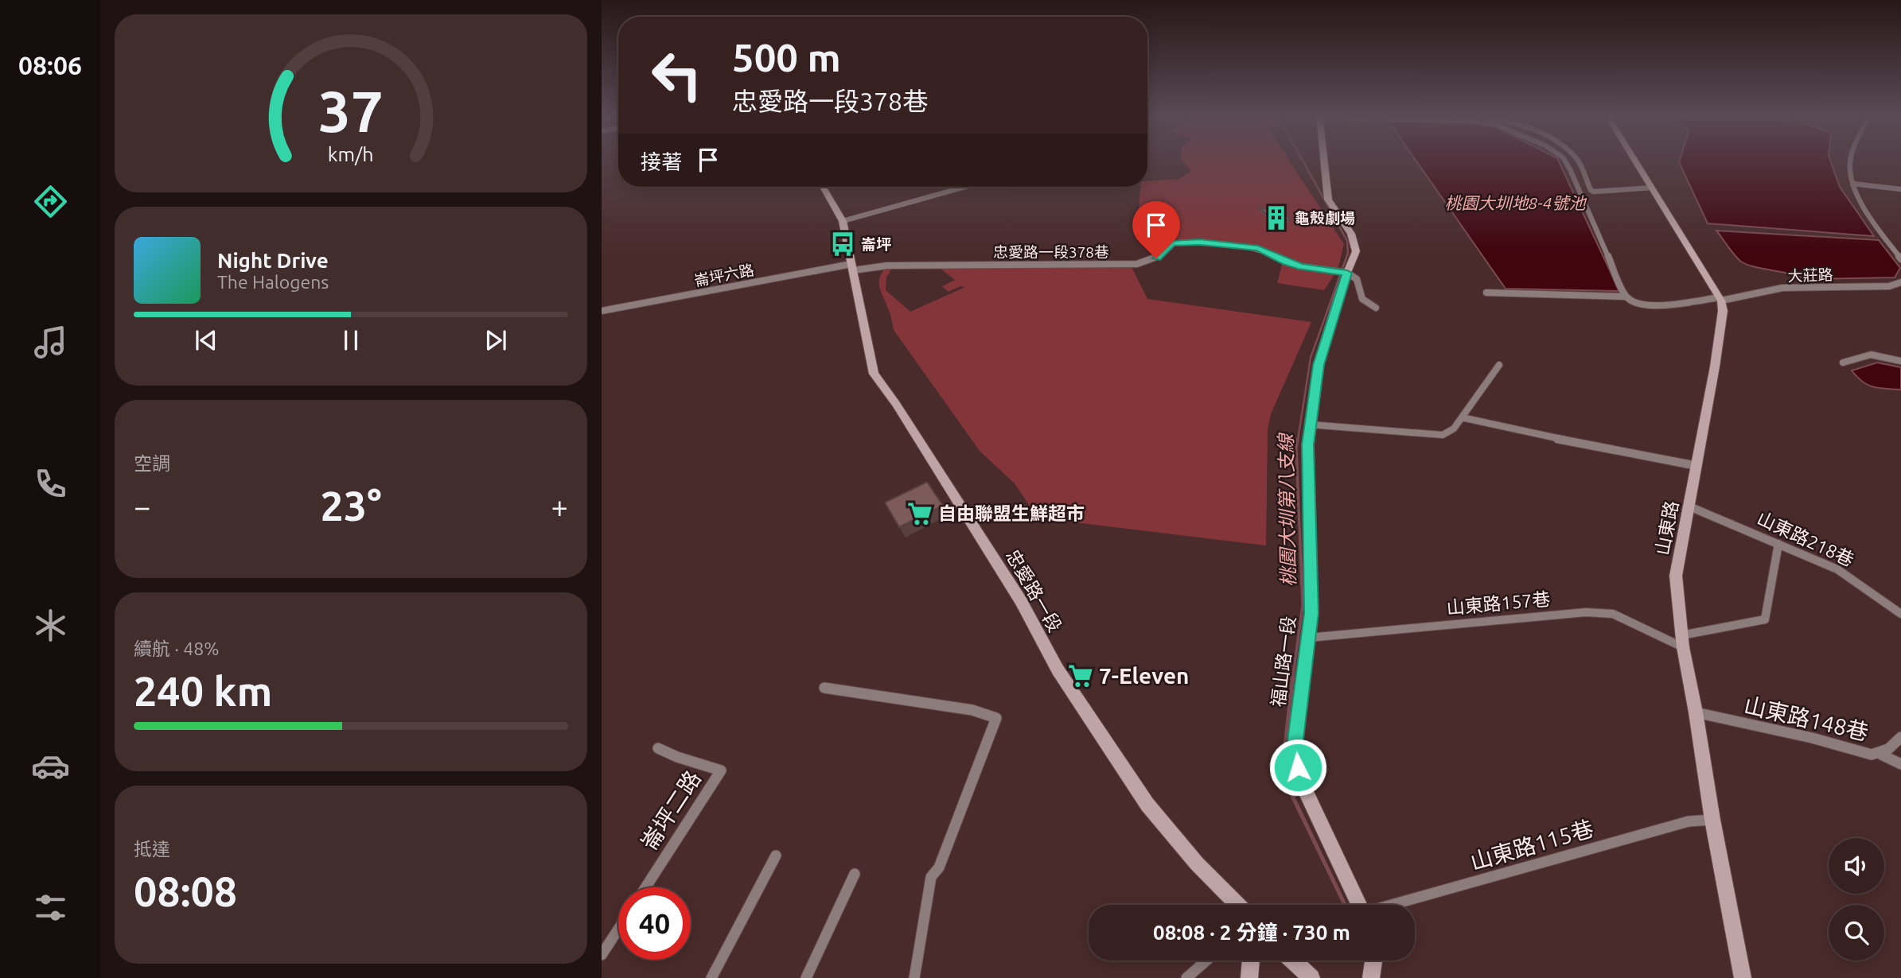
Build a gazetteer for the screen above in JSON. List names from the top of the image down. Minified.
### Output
{"streets":{"street":["忠愛路一段378巷","崙坪六路","大莊路","山東路","山東路218巷","忠愛路一段","山東路157巷","福山路一段","山東路148巷","崙坪二路","山東路115巷"]},"crossings":[["忠愛路一段378巷","崙坪六路"],["忠愛路一段378巷","忠愛路一段"],["忠愛路一段378巷","福山路一段"],["崙坪六路","忠愛路一段"],["大莊路","山東路"],["山東路","山東路218巷"],["山東路","山東路157巷"],["山東路","山東路148巷"],["山東路","山東路115巷"],["山東路157巷","福山路一段"]],"water":["桃園大圳地8-4號池","桃園大圳第八支線"],"places":{"building":["龜殼劇場"],"bus stop":["崙坪"],"supermarket":["自由聯盟生鮮超市","7-Eleven"]},"page":{"tabs":"08:06","turn":["500 m","忠愛路一段378巷"],"then":"接著","song":["Night Drive","The Halogens"],"tile":["空調",["續航 · 48%","240 km"],["抵達","08:08"]],"heat":["−","23°","+"],"limit":"40","trip":"08:08 · 2 分鐘 · 730 m","gauge":["37","km/h"]}}
